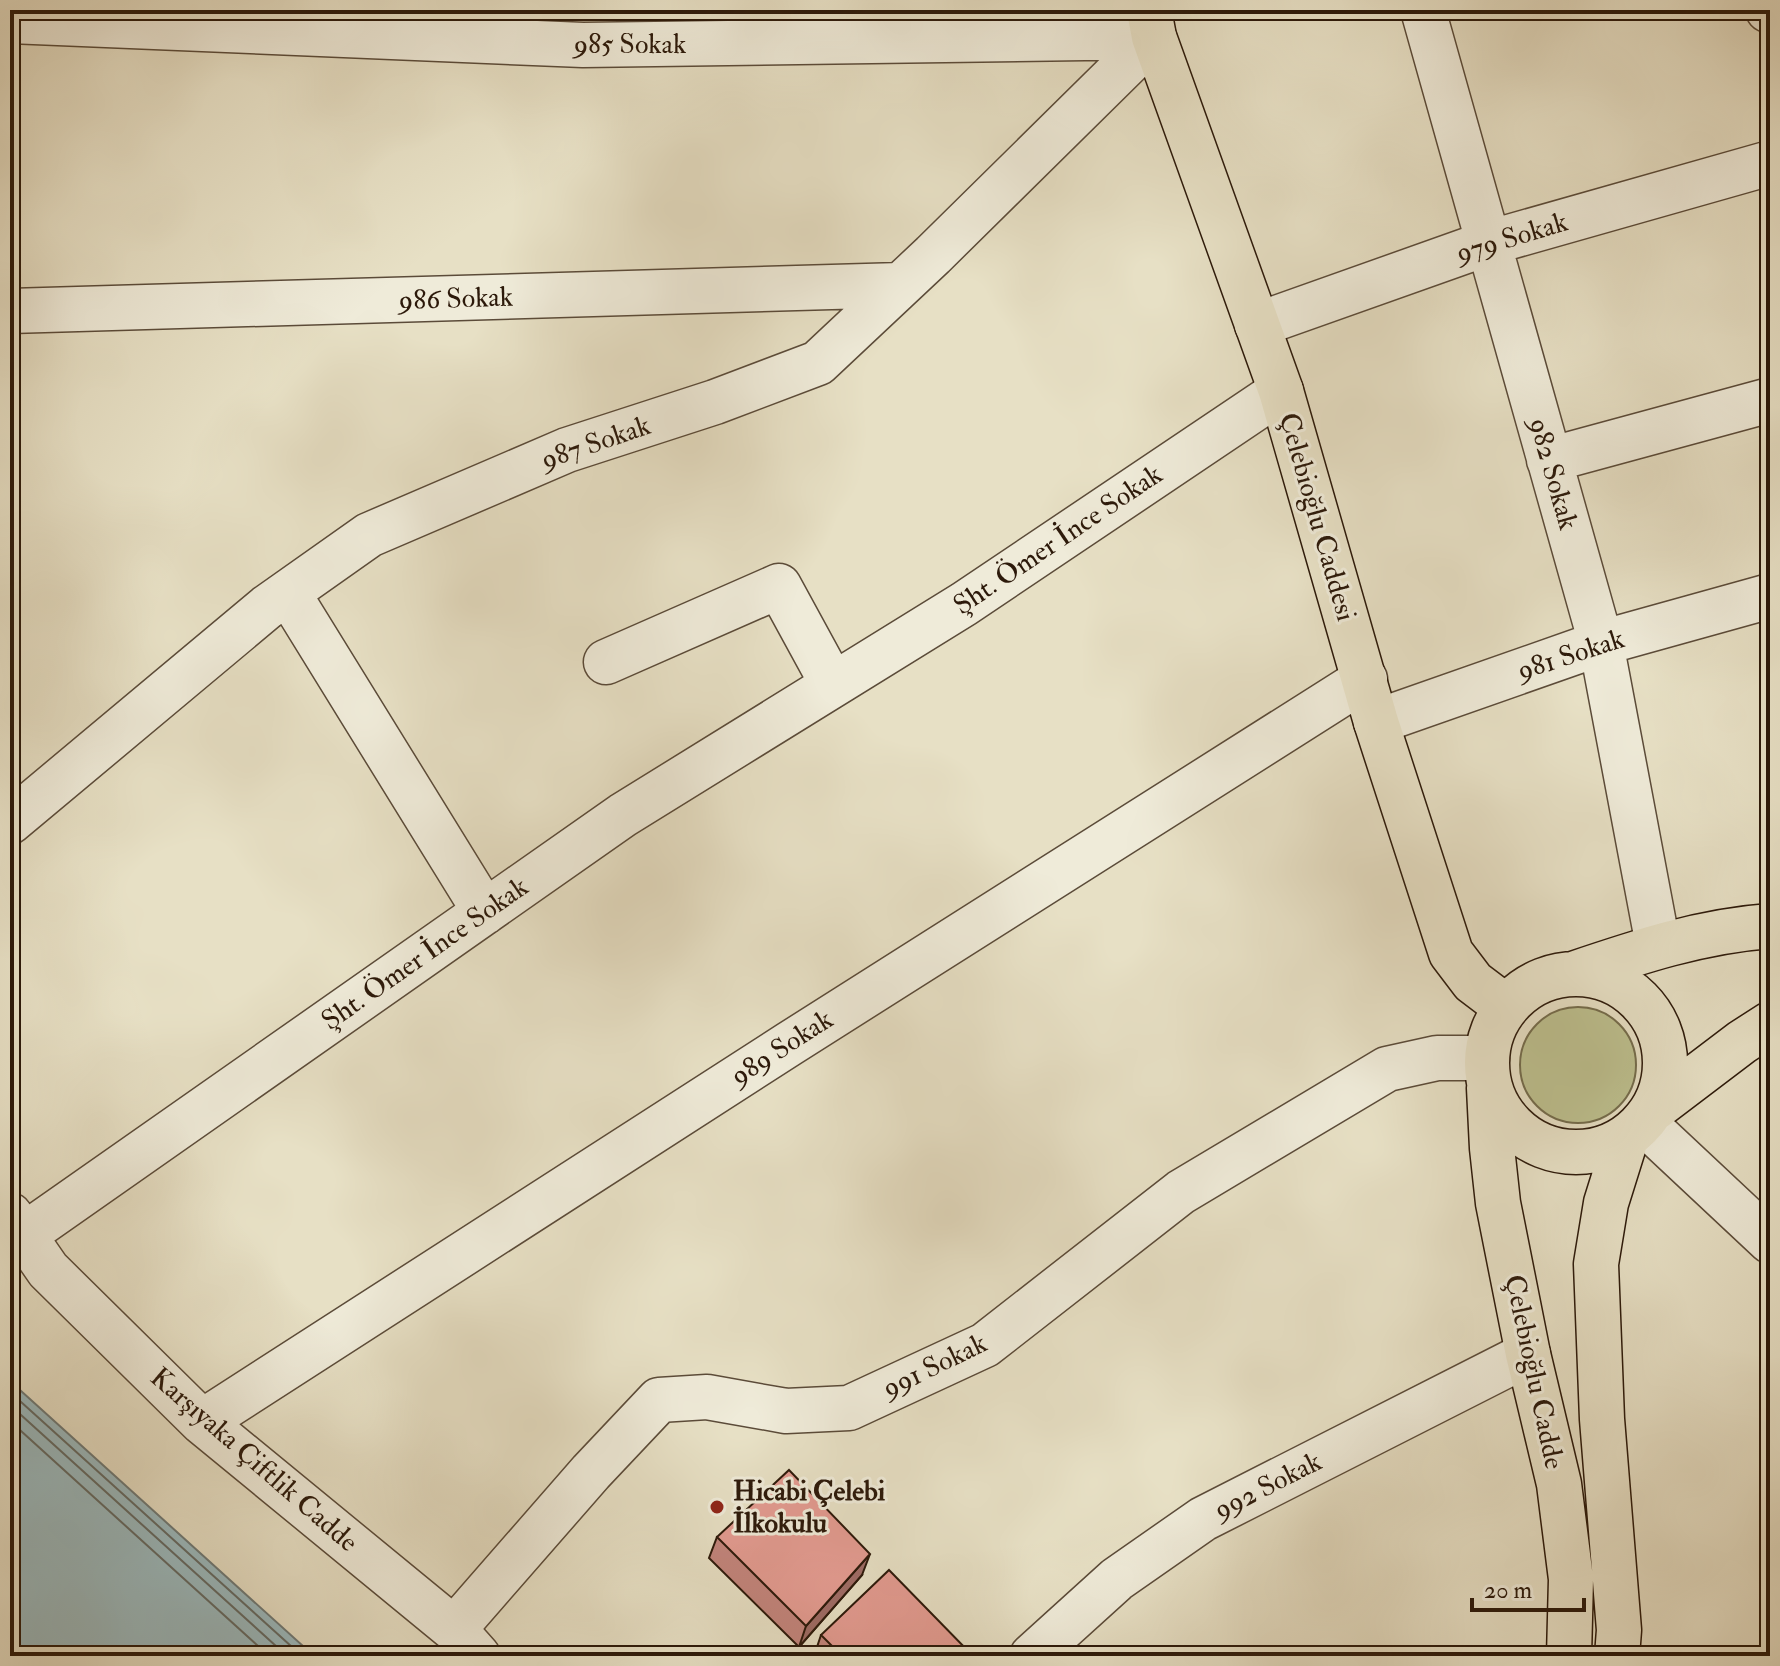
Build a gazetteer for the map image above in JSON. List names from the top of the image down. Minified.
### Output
{"streets":{"main road":["Çelebioğlu Caddesi","Çelebioğlu Cadde"],"street":["985 Sokak","979 Sokak","986 Sokak","987 Sokak","982 Sokak","Şht. Ömer İnce Sokak","981 Sokak","989 Sokak","991 Sokak","Karşıyaka Çiftlik Cadde","992 Sokak"]},"crossings":[["985 Sokak","987 Sokak"],["985 Sokak","Çelebioğlu Caddesi"],["979 Sokak","982 Sokak"],["979 Sokak","Çelebioğlu Caddesi"],["986 Sokak","987 Sokak"],["987 Sokak","Çelebioğlu Caddesi"],["982 Sokak","981 Sokak"],["Çelebioğlu Caddesi","Şht. Ömer İnce Sokak"],["Çelebioğlu Caddesi","981 Sokak"],["Çelebioğlu Caddesi","989 Sokak"],["Çelebioğlu Caddesi","991 Sokak"],["Çelebioğlu Caddesi","Çelebioğlu Cadde"],["Şht. Ömer İnce Sokak","Karşıyaka Çiftlik Cadde"],["989 Sokak","Karşıyaka Çiftlik Cadde"],["991 Sokak","Çelebioğlu Cadde"],["991 Sokak","Karşıyaka Çiftlik Cadde"],["Çelebioğlu Cadde","992 Sokak"]],"places":["Hicabi Çelebi İlkokulu"],"scale_bar":"20 m"}
